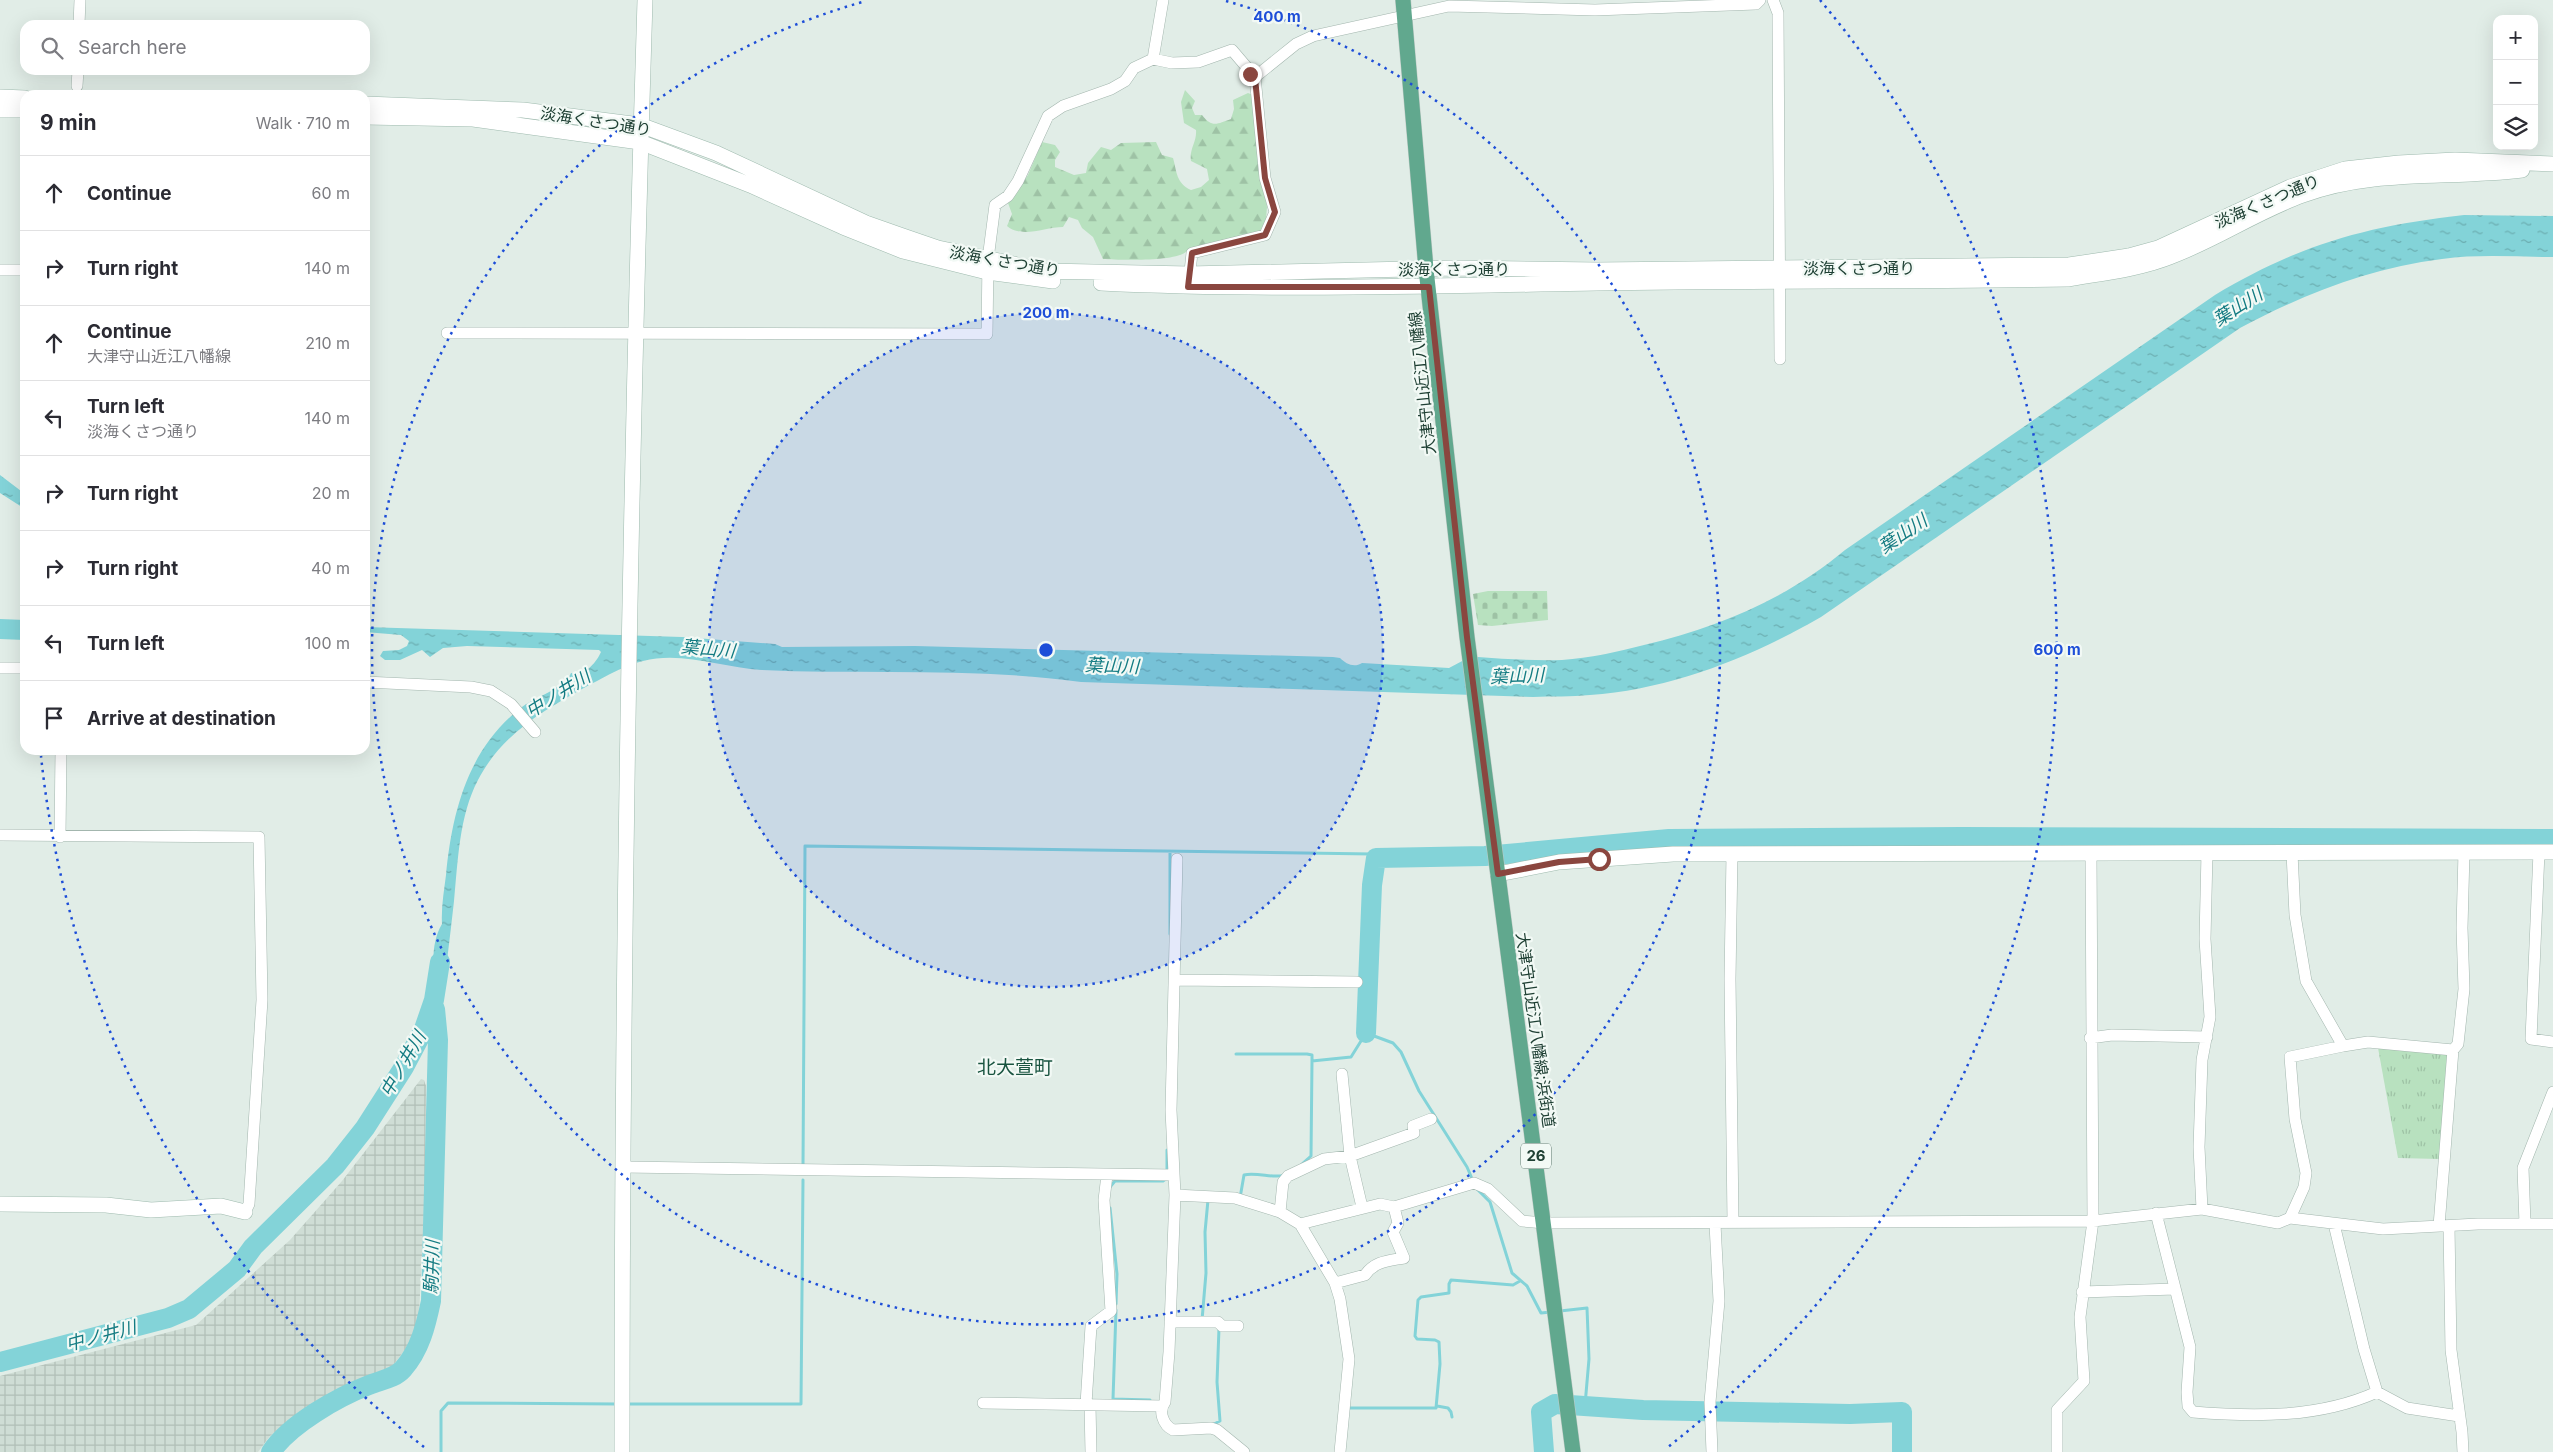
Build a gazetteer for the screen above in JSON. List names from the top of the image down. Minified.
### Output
{"streets":{"main road":["大津守山近江八幡線","大津守山近江八幡線;浜街道","26"],"street":["淡海くさつ通り"]},"crossings":[["淡海くさつ通り","大津守山近江八幡線"],["大津守山近江八幡線","大津守山近江八幡線;浜街道"]],"districts":["北大萱町"],"water":["葉山川","中ノ井川","駒井川"],"page":{"map_buttons":["+","−"],"search":"Search here","heading":["9 min","Walk · 710 m"],"list":[["Continue","60 m"],["Turn right","140 m"],["Continue","大津守山近江八幡線","210 m"],["Turn left","淡海くさつ通り","140 m"],["Turn right","20 m"],["Turn right","40 m"],["Turn left","100 m"],"Arrive at destination"]},"rings":["400 m","200 m","600 m"]}
